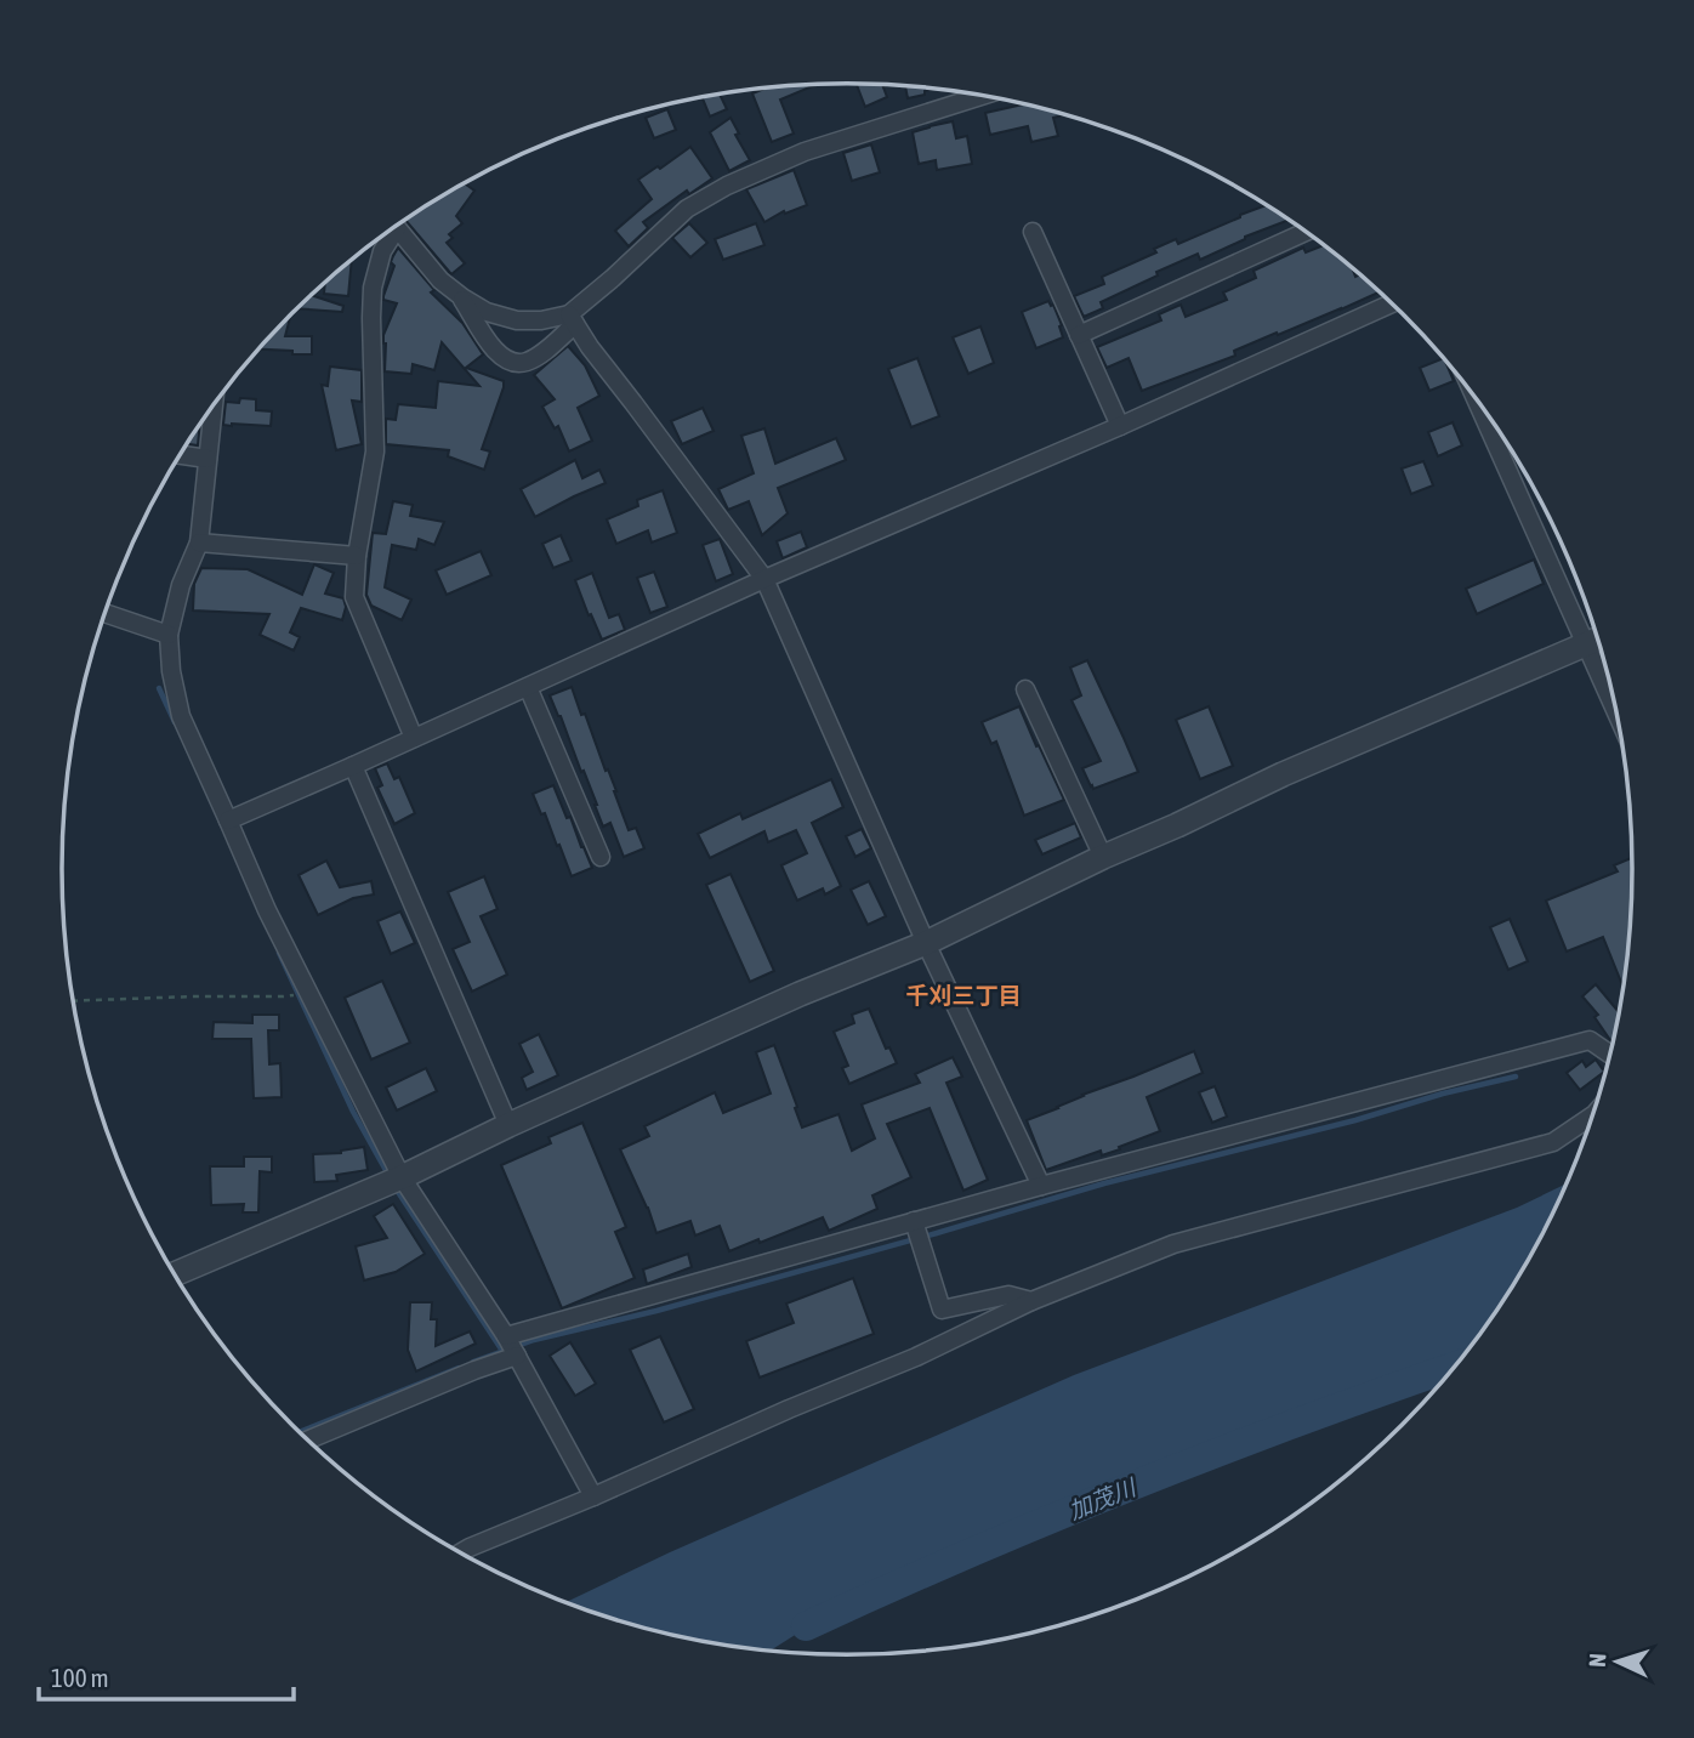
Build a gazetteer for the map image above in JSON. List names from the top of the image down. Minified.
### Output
{"districts":["千刈三丁目"],"water":["加茂川"],"scale_bar":"100 m","north":"left"}
